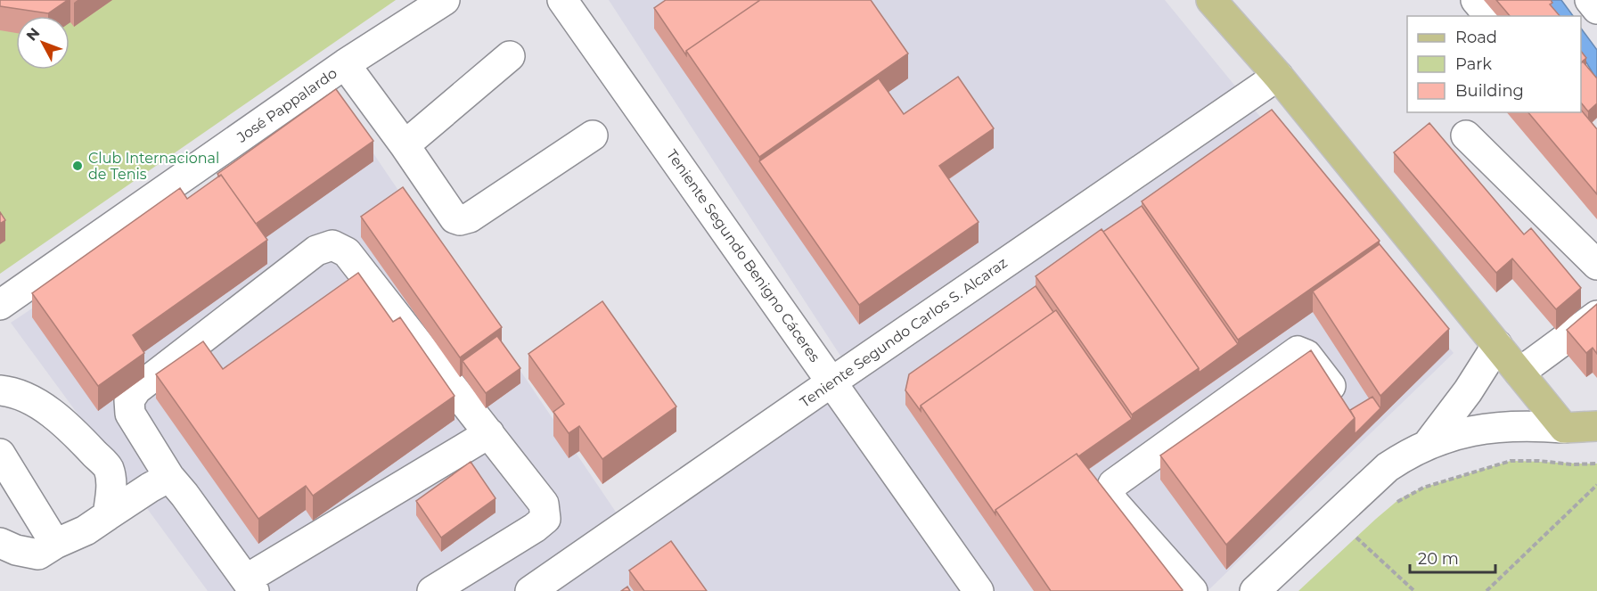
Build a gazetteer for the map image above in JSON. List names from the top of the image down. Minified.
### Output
{"streets":{"street":["José Pappalardo","Teniente Segundo Benigno Cáceres","Teniente Segundo Carlos S. Alcaraz"]},"crossings":[["Teniente Segundo Benigno Cáceres","Teniente Segundo Carlos S. Alcaraz"]],"places":["Club Internacional de Tenis"],"legend":["Road","Park","Building"],"scale_bar":"20 m","north":"top left"}
